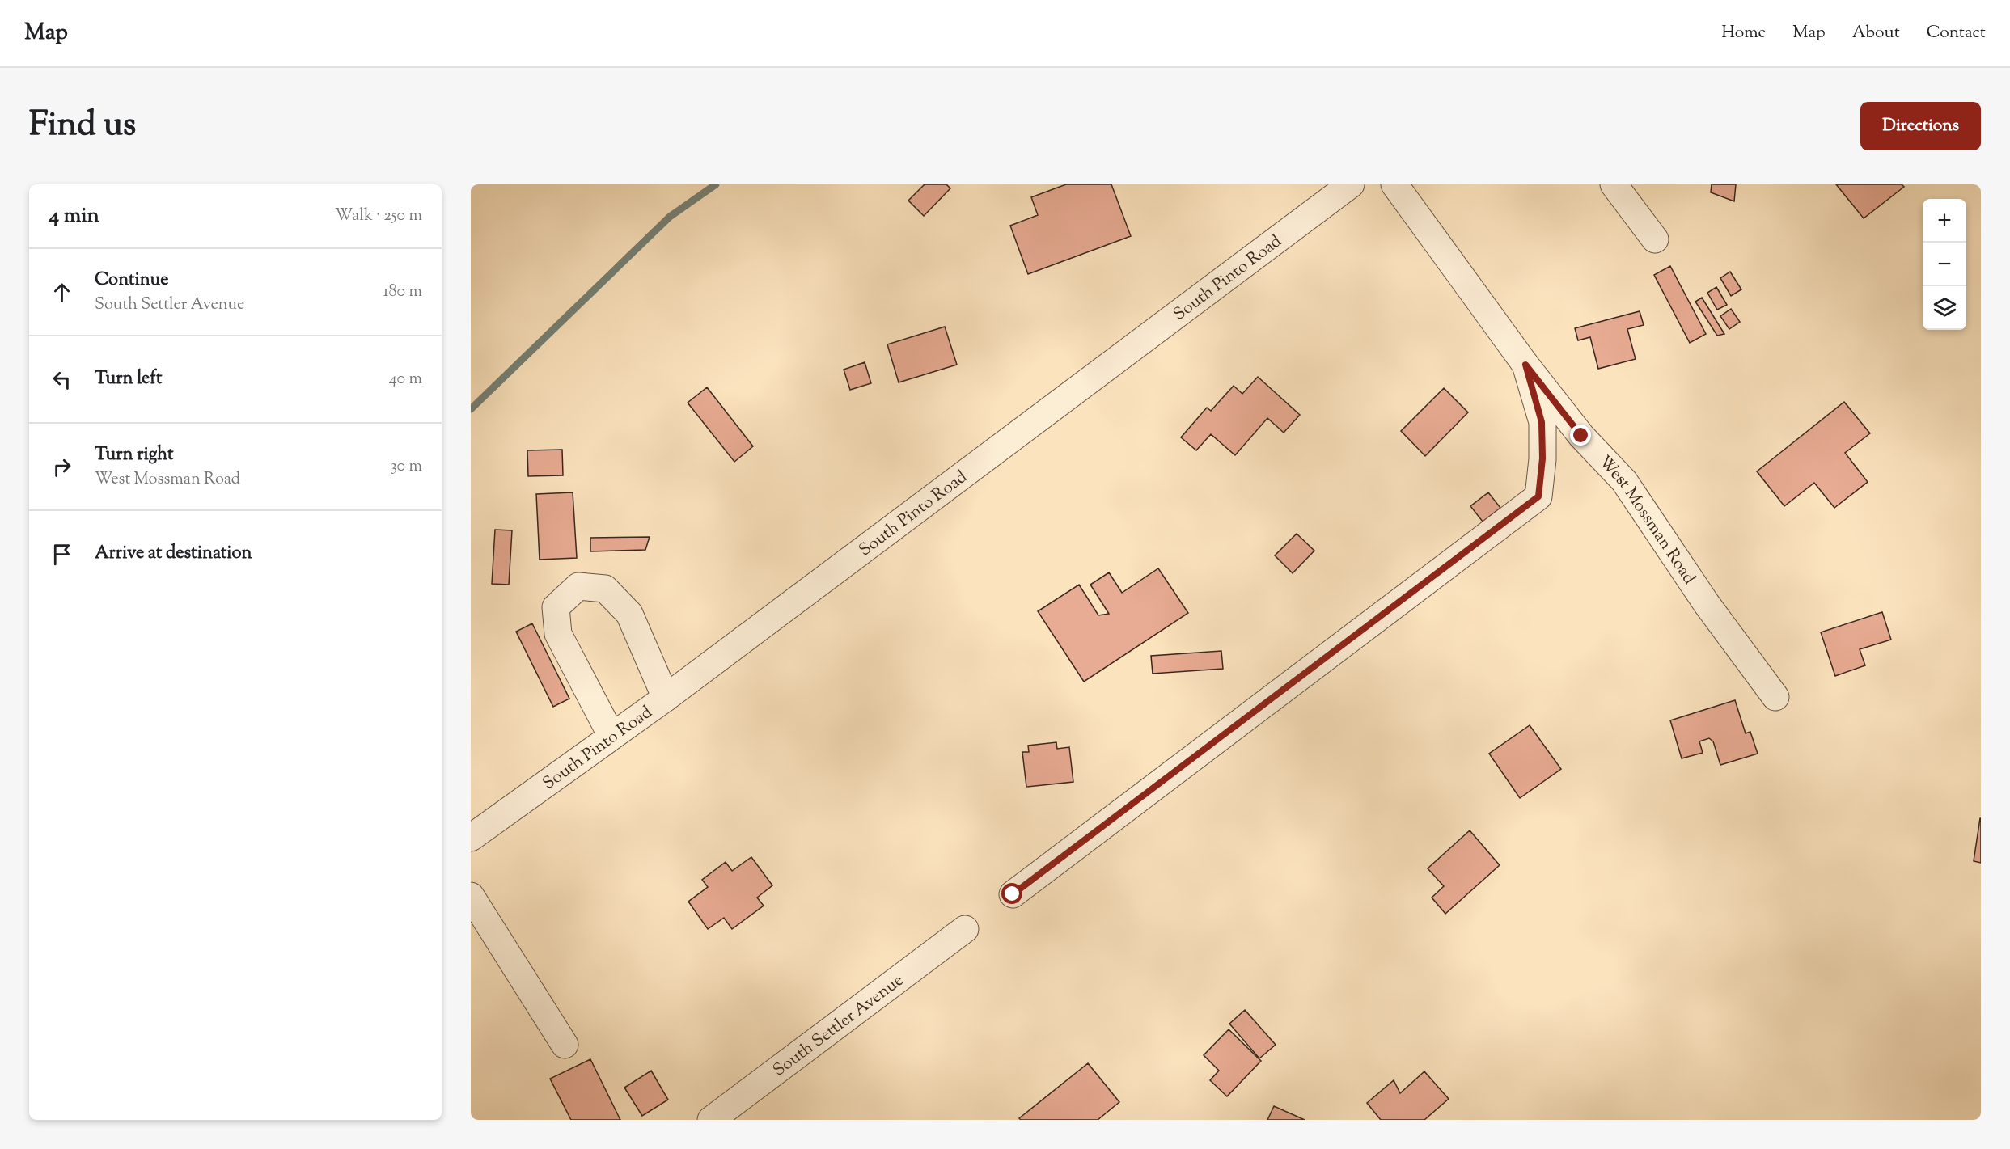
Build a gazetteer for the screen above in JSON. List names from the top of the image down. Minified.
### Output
{"streets":{"street":["South Pinto Road","West Mossman Road","South Settler Avenue"]},"page":{"header":"Map","nav":["Home","Map","About","Contact"],"title":"Find us","buttons":"Directions","heading":["4 min","Walk · 250 m"],"map_buttons":["+","−"],"list":[["Continue","South Settler Avenue","180 m"],["Turn left","40 m"],["Turn right","West Mossman Road","30 m"],"Arrive at destination"]}}
